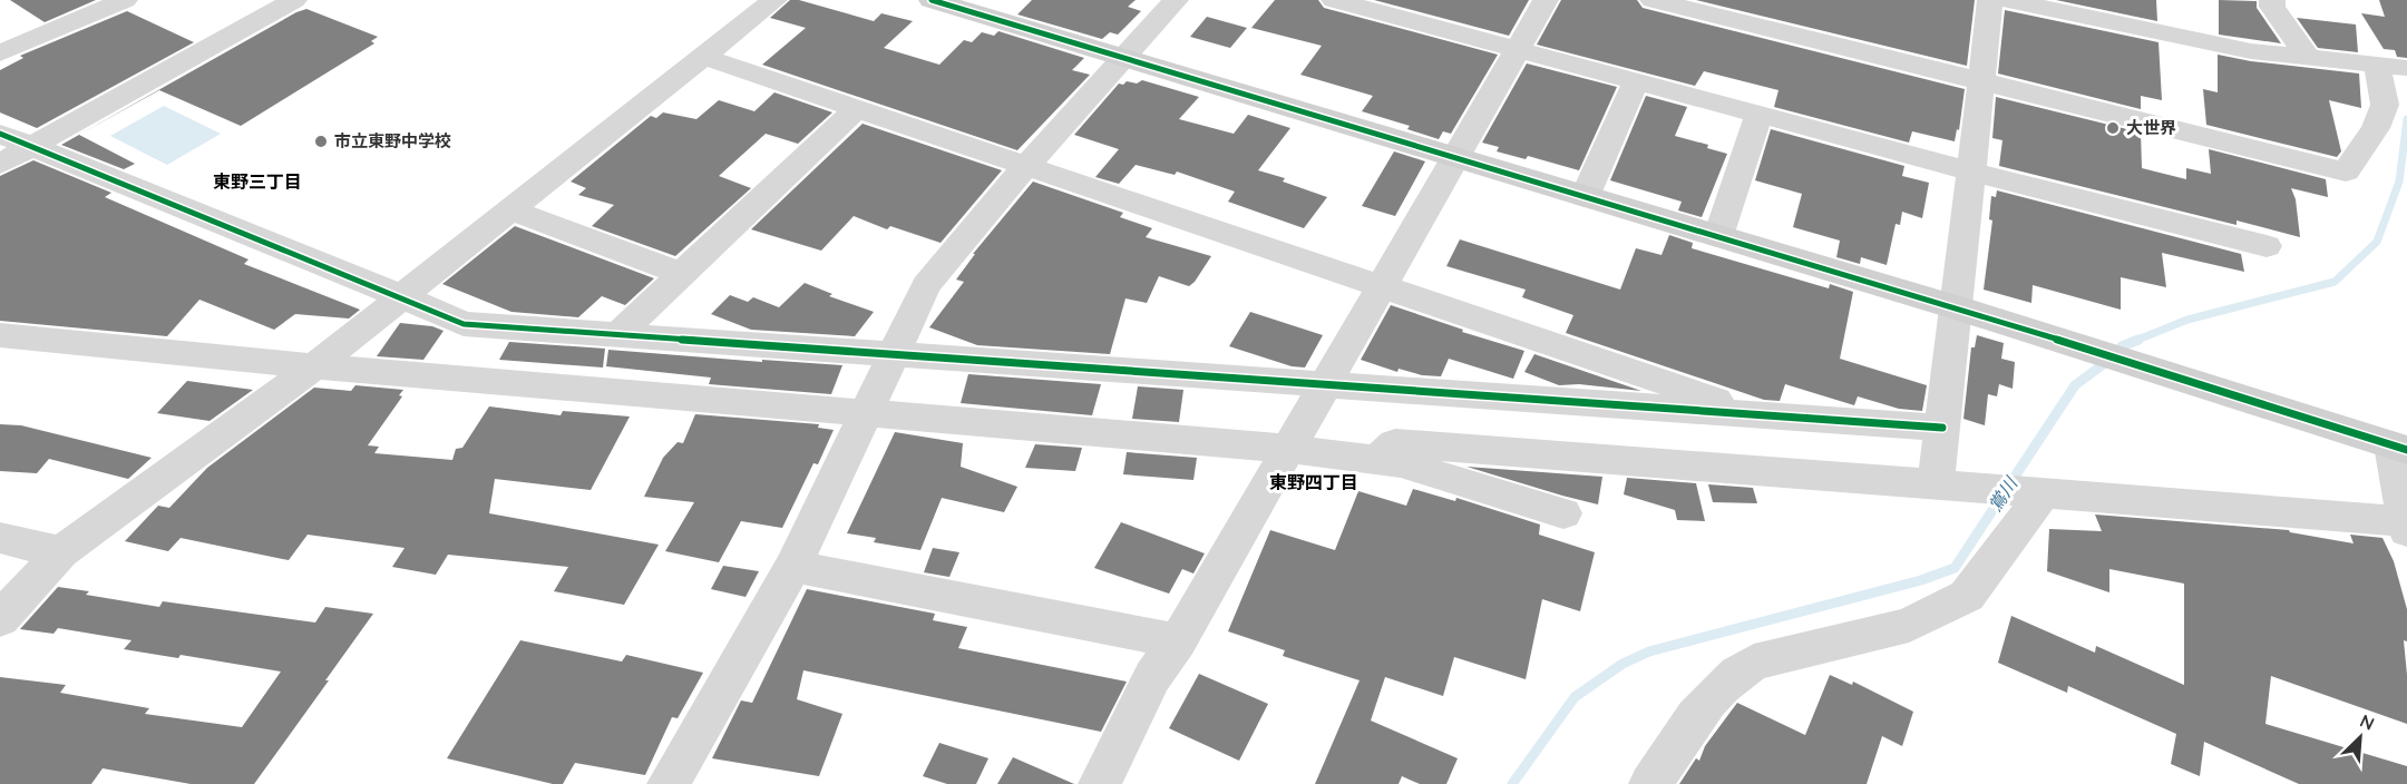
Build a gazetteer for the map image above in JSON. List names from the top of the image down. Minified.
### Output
{"districts":["東野三丁目","東野四丁目"],"water":["鴬川"],"places":["大世界","市立東野中学校"],"north":"top right"}
